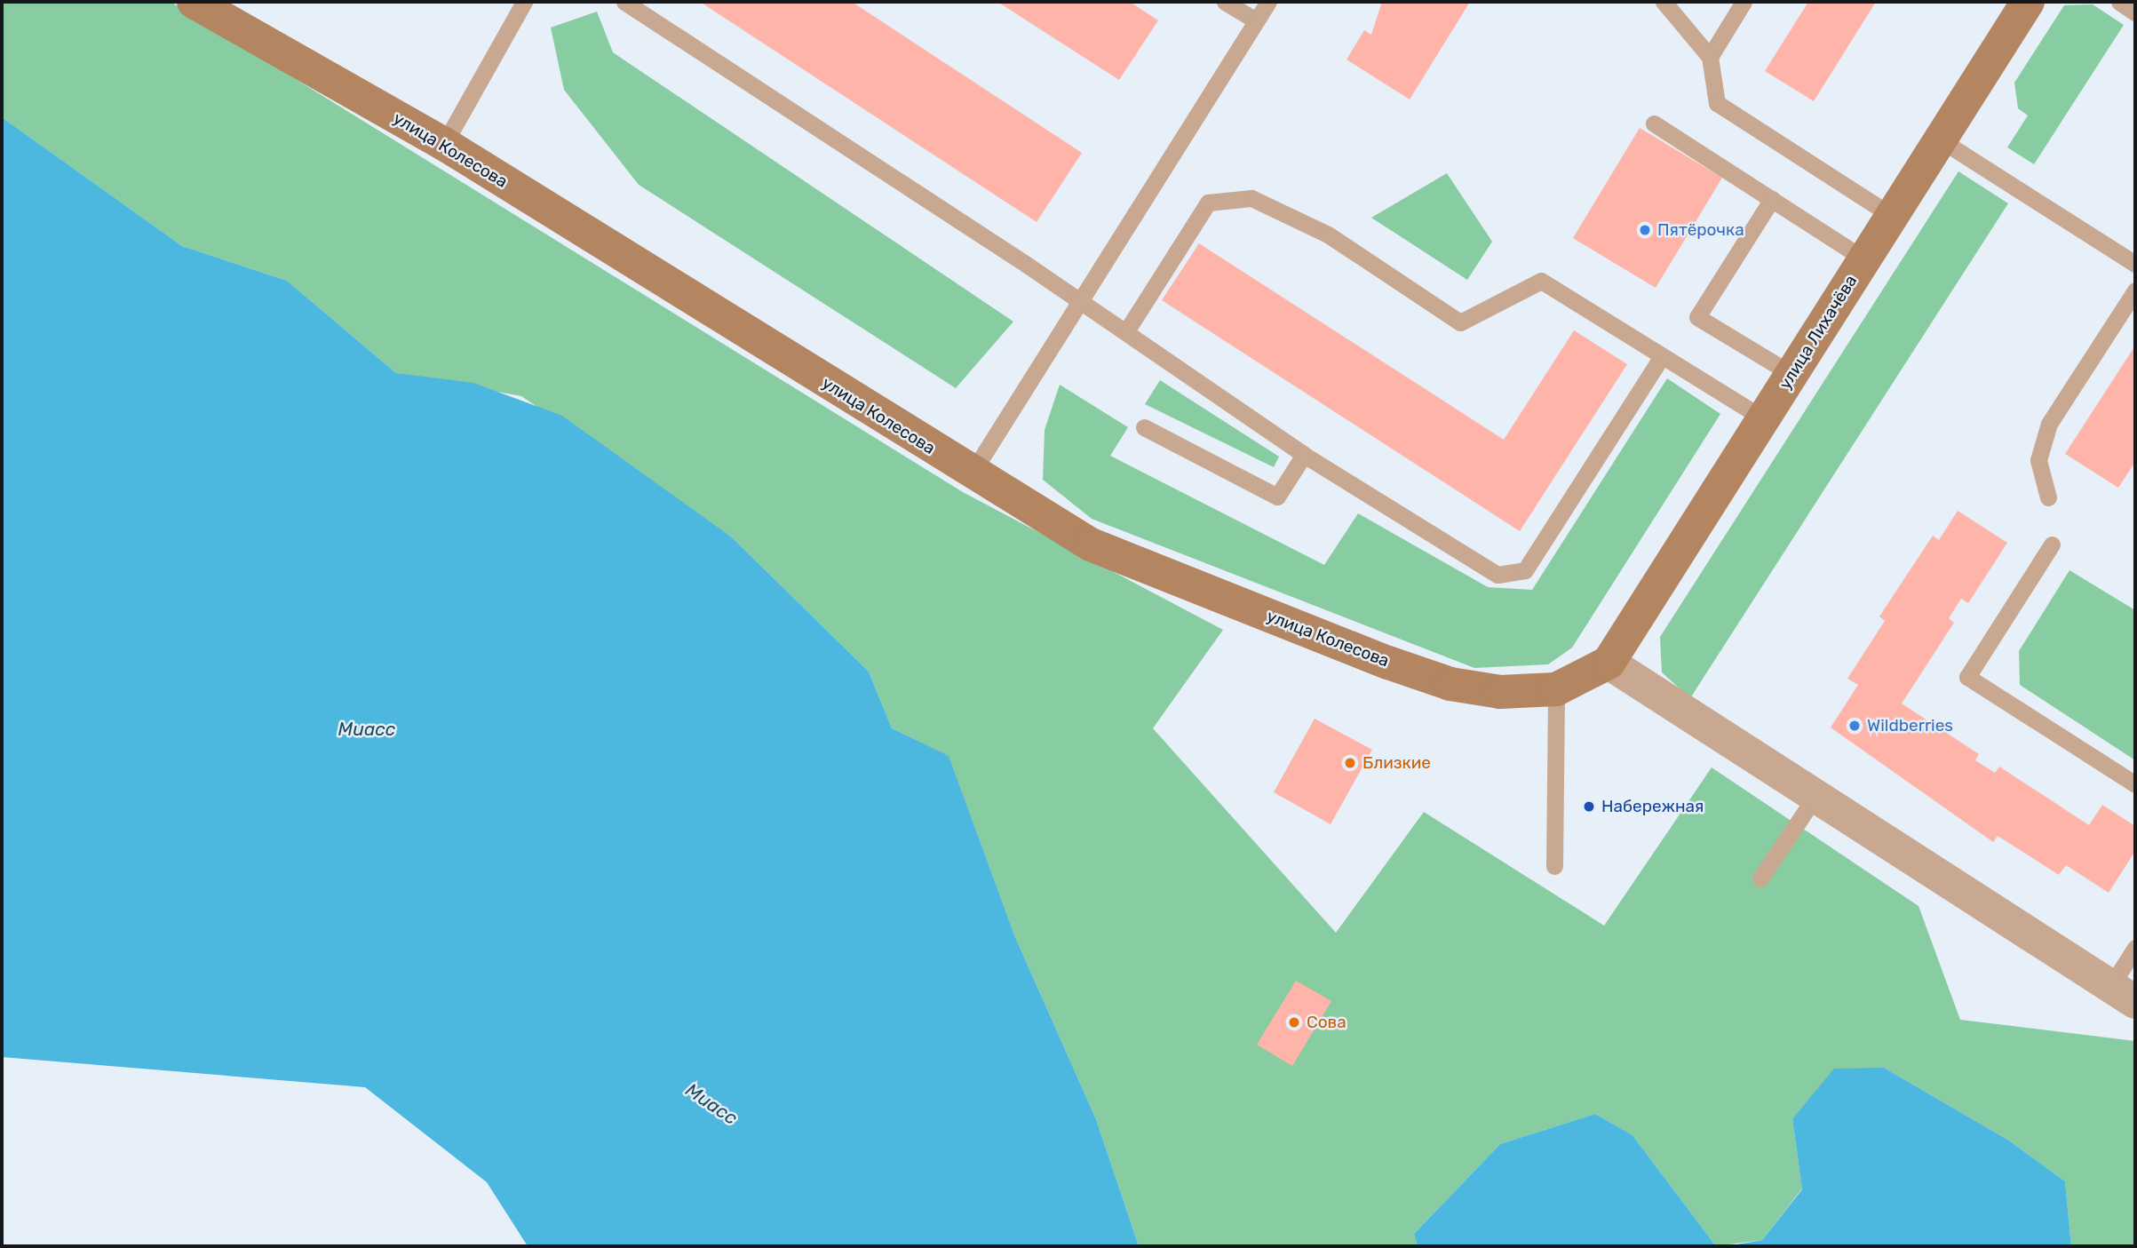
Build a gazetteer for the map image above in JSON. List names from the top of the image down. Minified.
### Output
{"streets":{"street":["улица Колесова","улица Лихачёва"]},"crossings":[["улица Колесова","улица Лихачёва"]],"water":["Миасс"],"places":["Пятёрочка","Wildberries","Близкие","Набережная","Сова"]}
